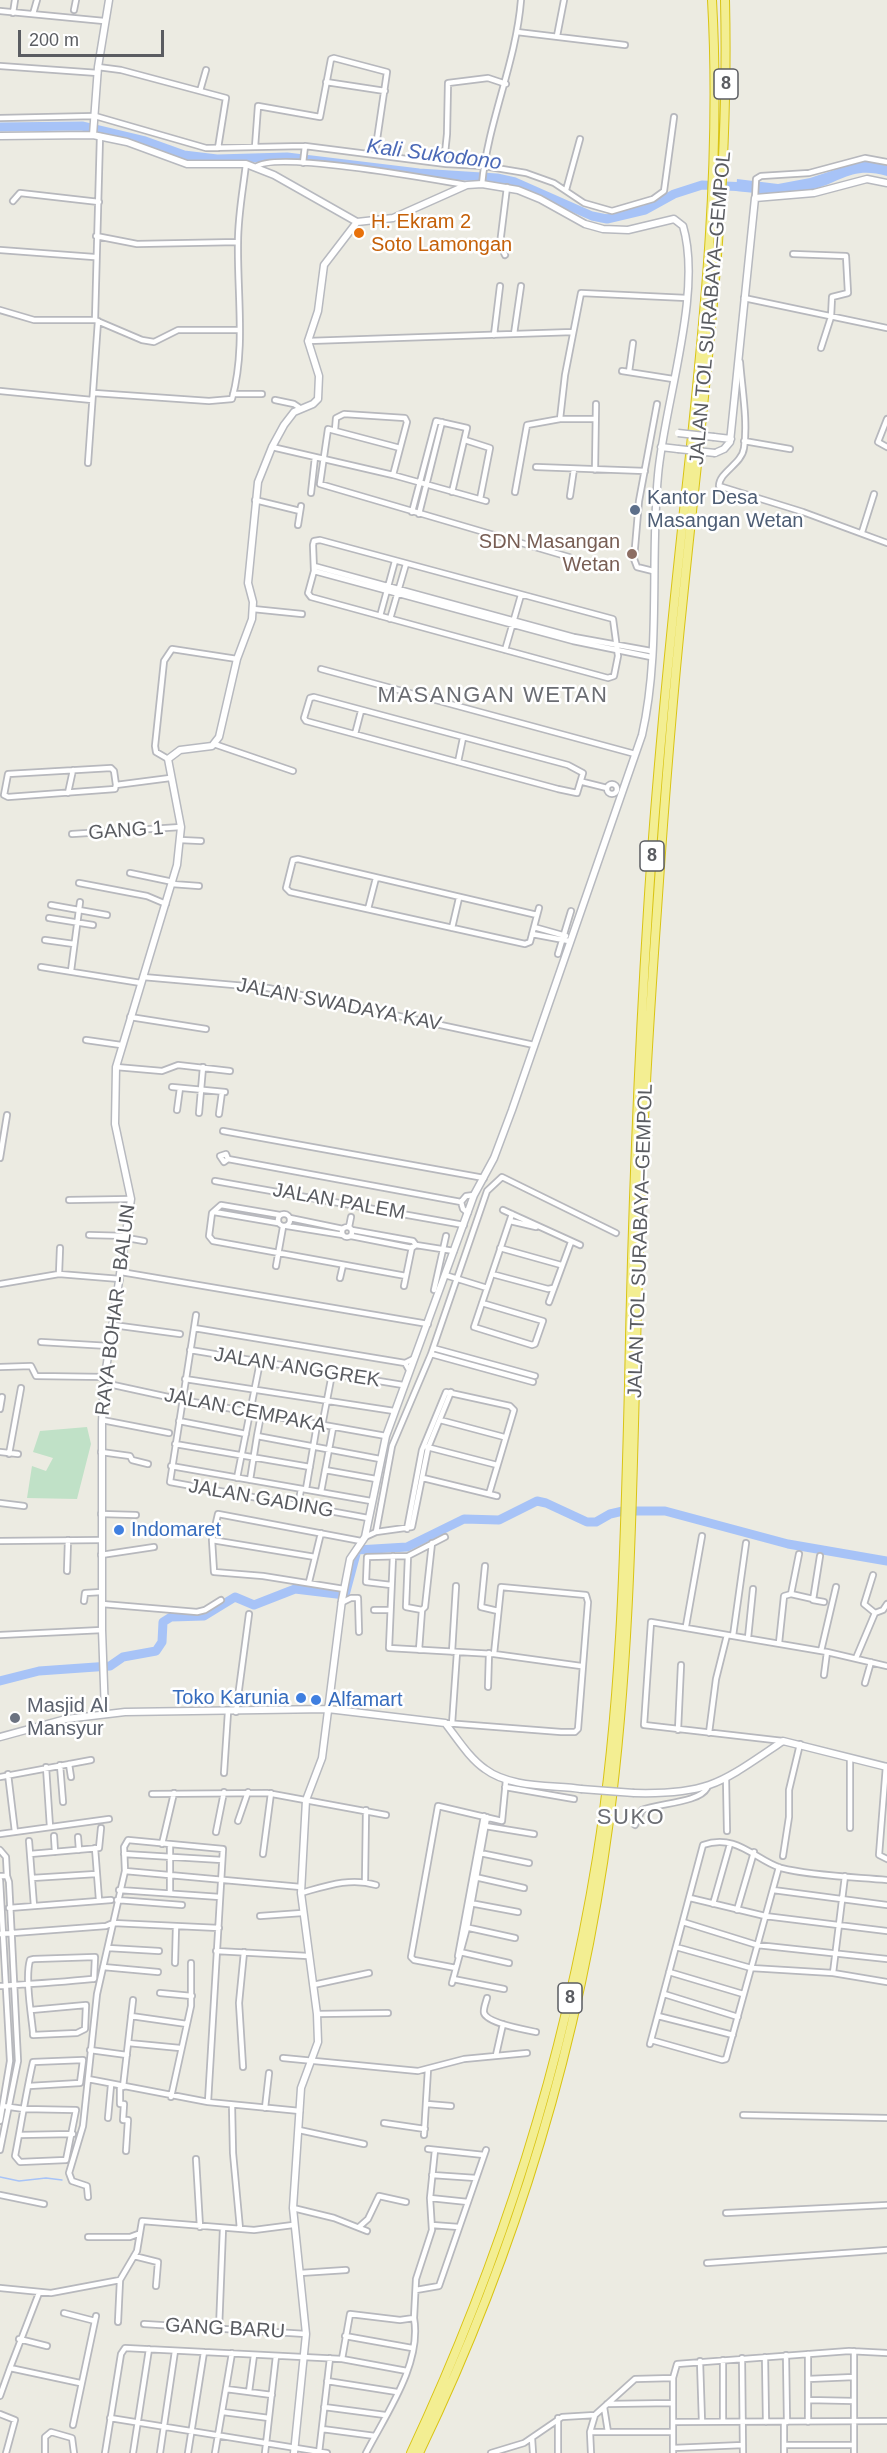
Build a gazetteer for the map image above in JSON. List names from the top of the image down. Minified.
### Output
{"streets":{"highway":["8","JALAN TOL SURABAYA–GEMPOL"],"street":["GANG 1","JALAN SWADAYA KAV","JALAN PALEM","RAYA BOHAR - BALUN","JALAN ANGGREK","JALAN CEMPAKA","JALAN GADING","GANG BARU"]},"crossings":[["GANG 1","RAYA BOHAR - BALUN"],["JALAN SWADAYA KAV","RAYA BOHAR - BALUN"],["RAYA BOHAR - BALUN","JALAN CEMPAKA"]],"districts":["MASANGAN WETAN","SUKO"],"water":["Kali Sukodono"],"places":["H. Ekram 2 Soto Lamongan","Kantor Desa Masangan Wetan","SDN Masangan Wetan","Indomaret","Toko Karunia","Alfamart","Masjid Al Mansyur"],"scale_bar":"200 m"}
